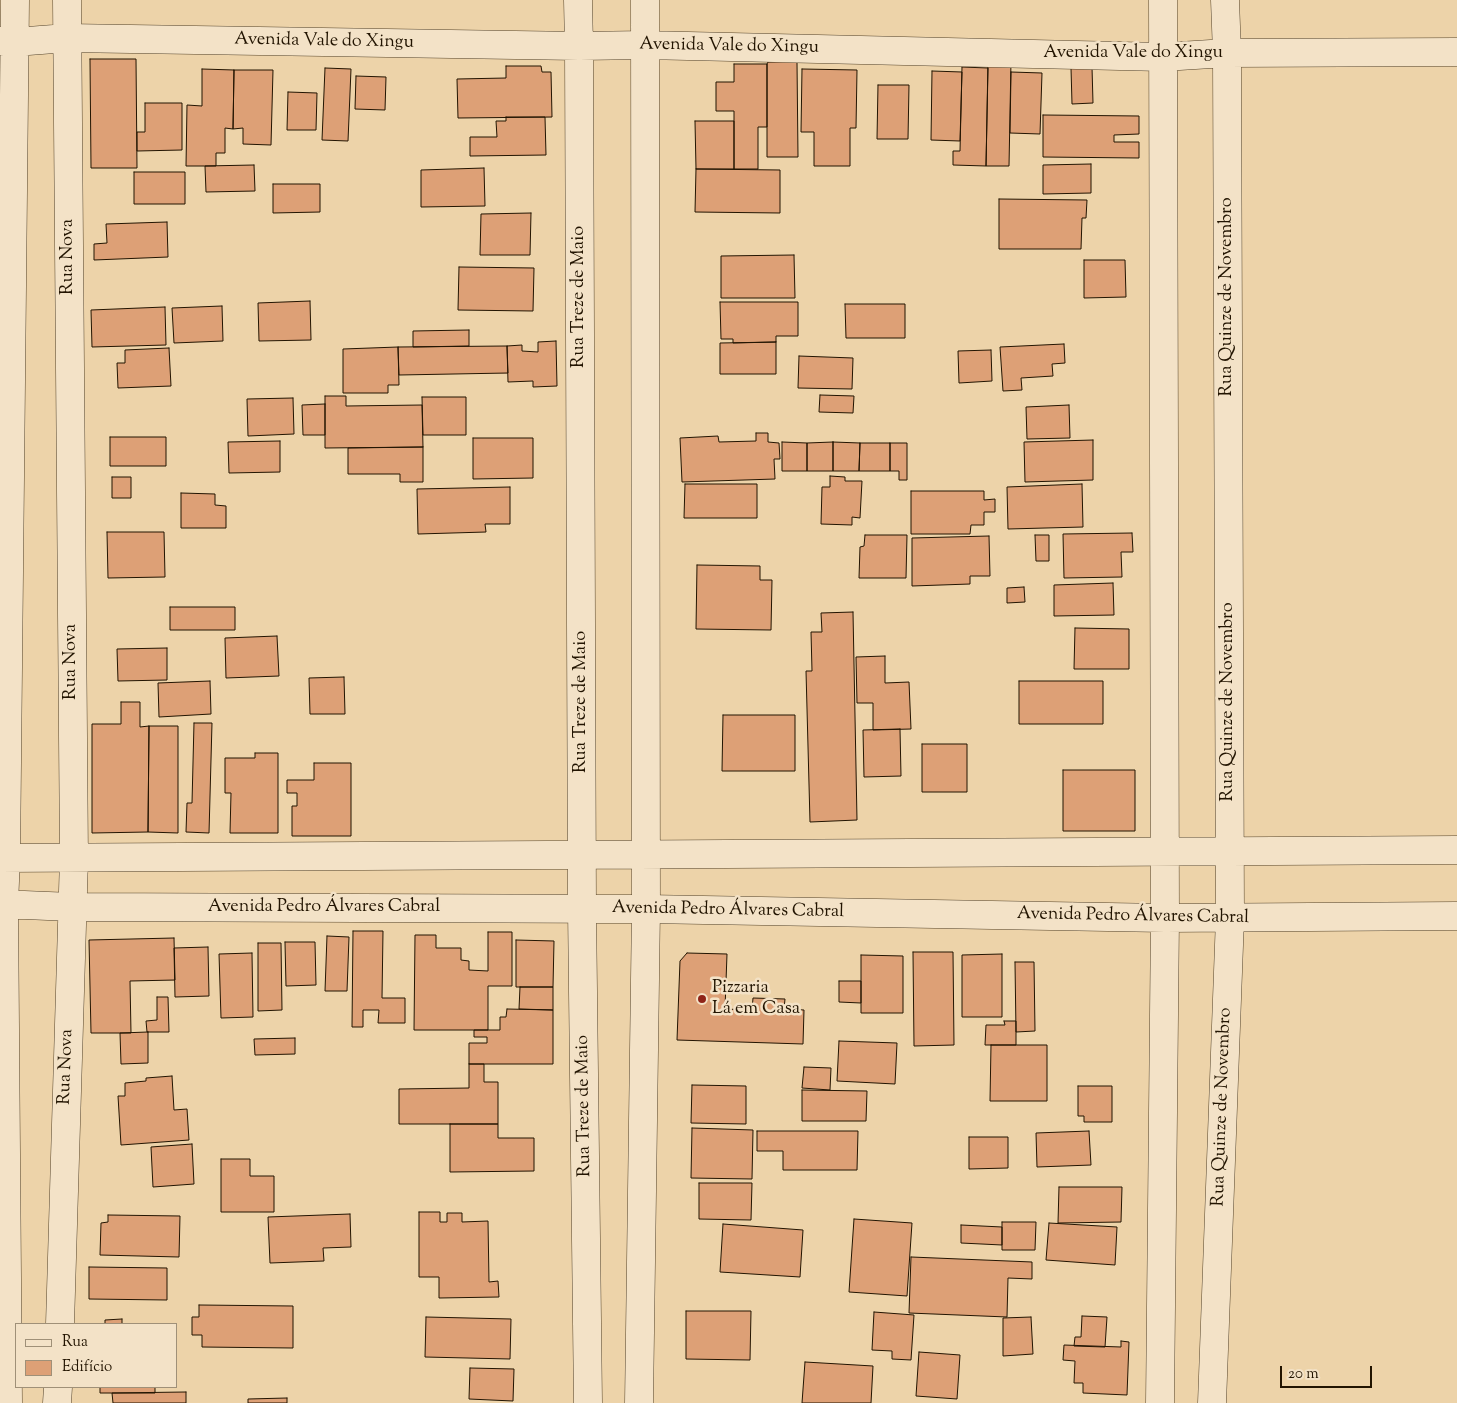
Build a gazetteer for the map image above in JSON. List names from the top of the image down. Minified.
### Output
{"streets":{"street":["Avenida Vale do Xingu","Rua Nova","Rua Treze de Maio","Rua Quinze de Novembro","Avenida Pedro Álvares Cabral"]},"crossings":[["Avenida Vale do Xingu","Rua Nova"],["Avenida Vale do Xingu","Rua Treze de Maio"],["Avenida Vale do Xingu","Rua Quinze de Novembro"],["Rua Nova","Avenida Pedro Álvares Cabral"],["Rua Treze de Maio","Avenida Pedro Álvares Cabral"],["Rua Quinze de Novembro","Avenida Pedro Álvares Cabral"]],"places":["Pizzaria Lá em Casa"],"legend":["Rua","Edifício"],"scale_bar":"20 m"}
